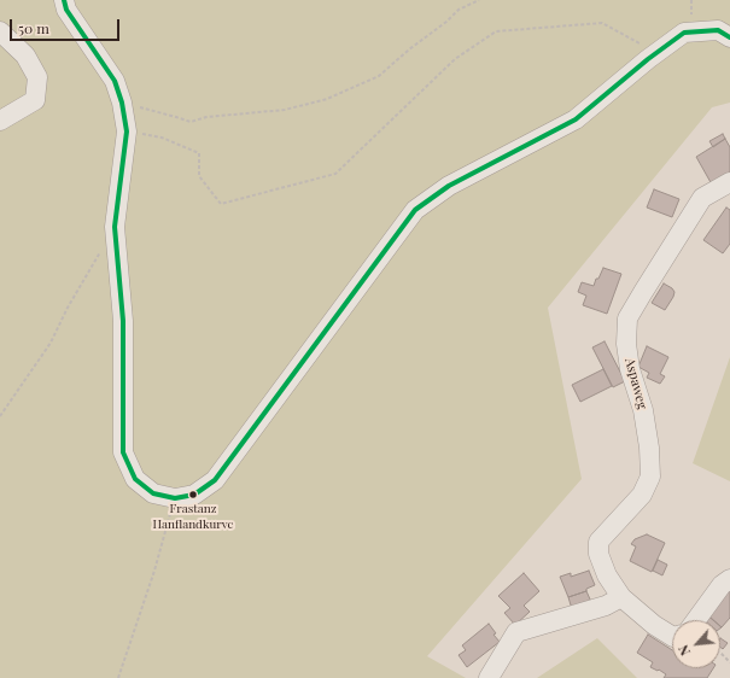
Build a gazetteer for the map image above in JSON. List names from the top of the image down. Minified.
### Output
{"streets":{"street":["Aspaweg"]},"places":["Frastanz Hanflandkurve"],"scale_bar":"50 m","north":"bottom left"}
